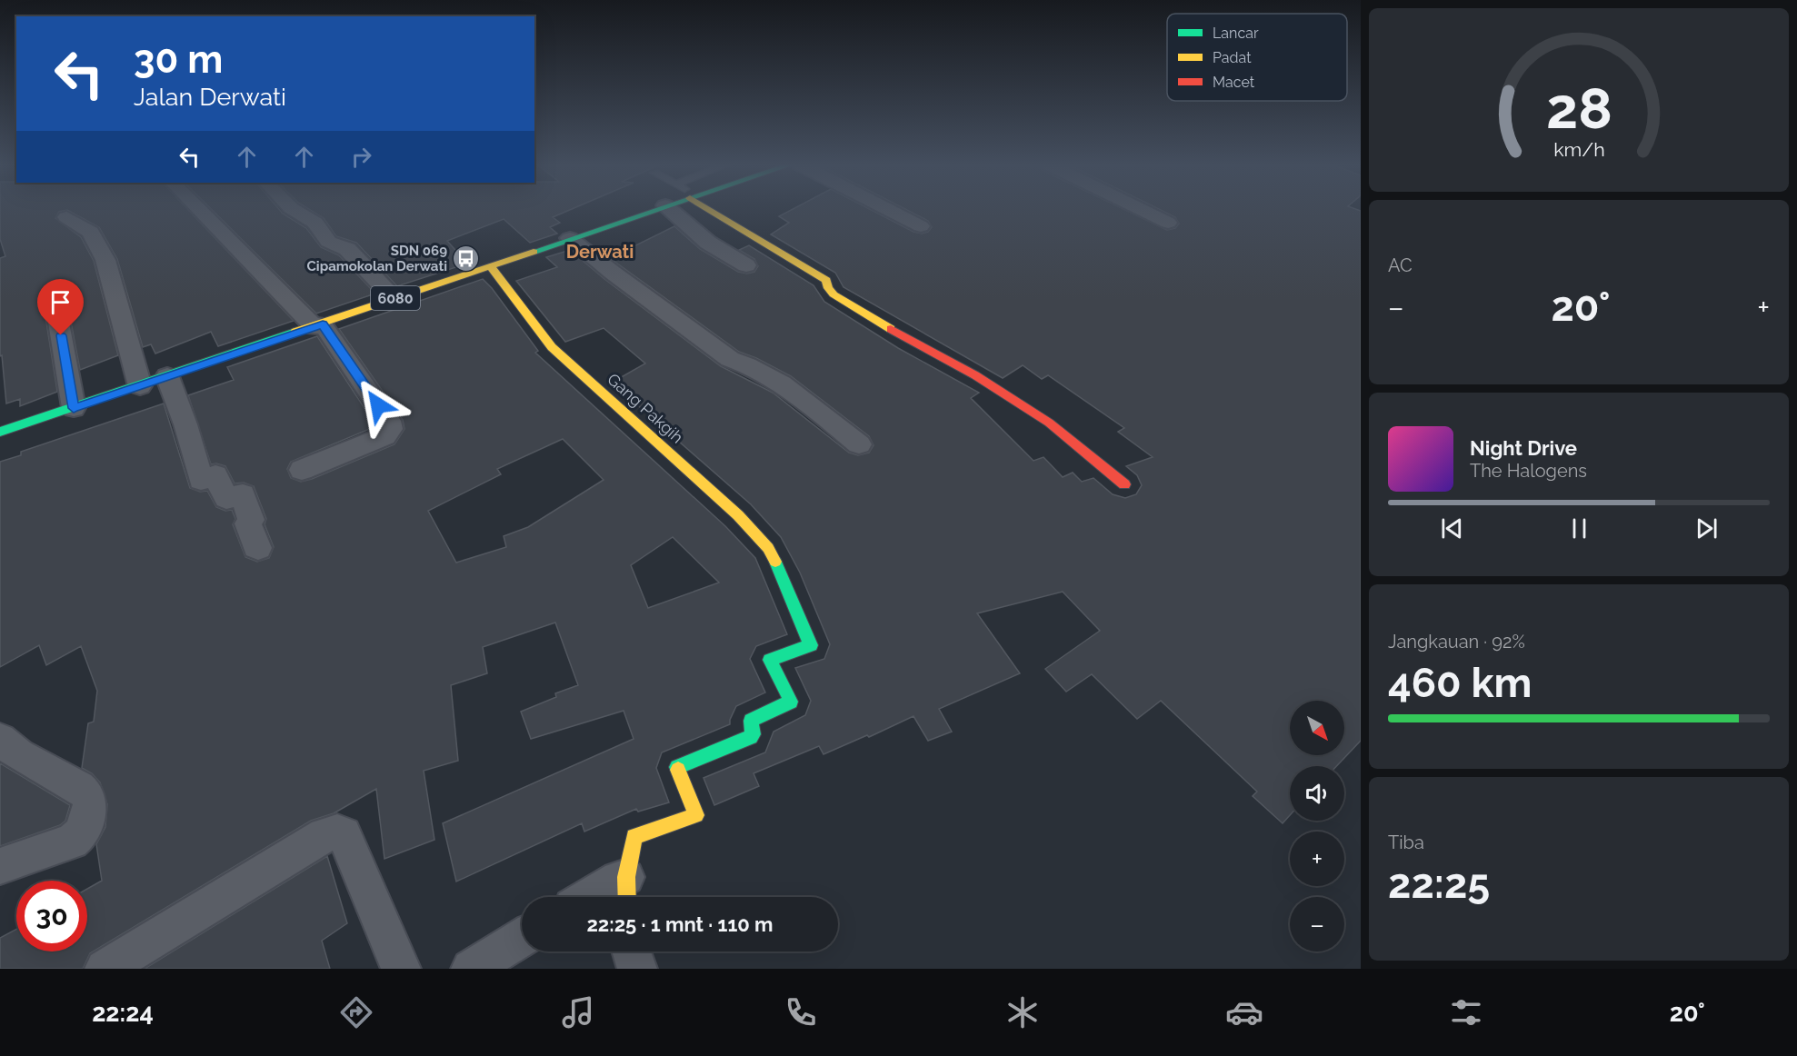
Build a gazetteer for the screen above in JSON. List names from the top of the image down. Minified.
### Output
{"streets":{"street":["6080","Gang Pakgih"]},"crossings":[["6080","Gang Pakgih"]],"districts":["Derwati"],"places":{"bus stop":["SDN 069 Cipamokolan Derwati"]},"legend":["Lancar","Padat","Macet"],"north":"bottom right","page":{"turn":["30 m","Jalan Derwati"],"tile":["AC",["Jangkauan · 92%","460 km"],["Tiba","22:25"]],"heat":["−","20°","+"],"song":["Night Drive","The Halogens"],"map_buttons":["+","−"],"limit":"30","trip":"22:25 · 1 mnt · 110 m","tabs":["22:24","20°"],"gauge":["28","km/h"]}}
